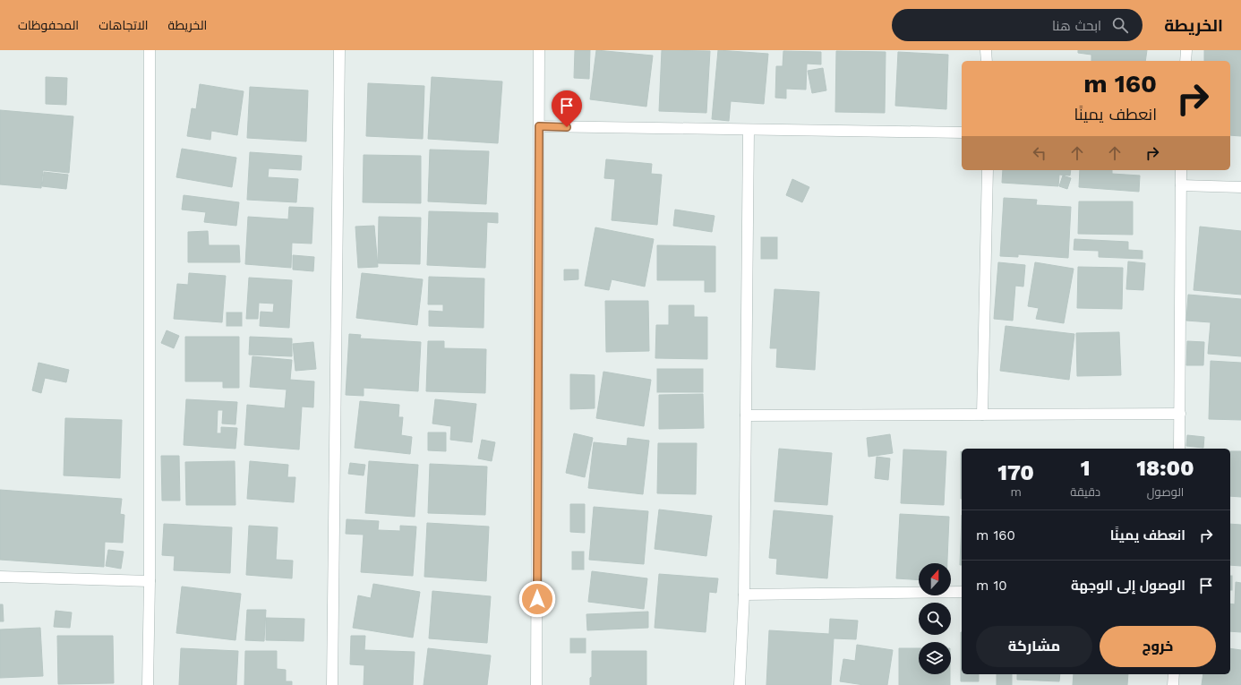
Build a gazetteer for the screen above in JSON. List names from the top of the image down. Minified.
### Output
{"north":"top","page":{"header":"الخريطة","search":"ابحث هنا","nav":["الخريطة","الاتجاهات","المحفوظات"],"turn":["160 m","انعطف يمينًا"],"eta":["18:00","الوصول","1","دقيقة","170","m"],"list":[{"name":"انعطف يمينًا","value":"160 m"},{"name":"الوصول إلى الوجهة","value":"10 m"}],"buttons":["خروج","مشاركة"]}}
